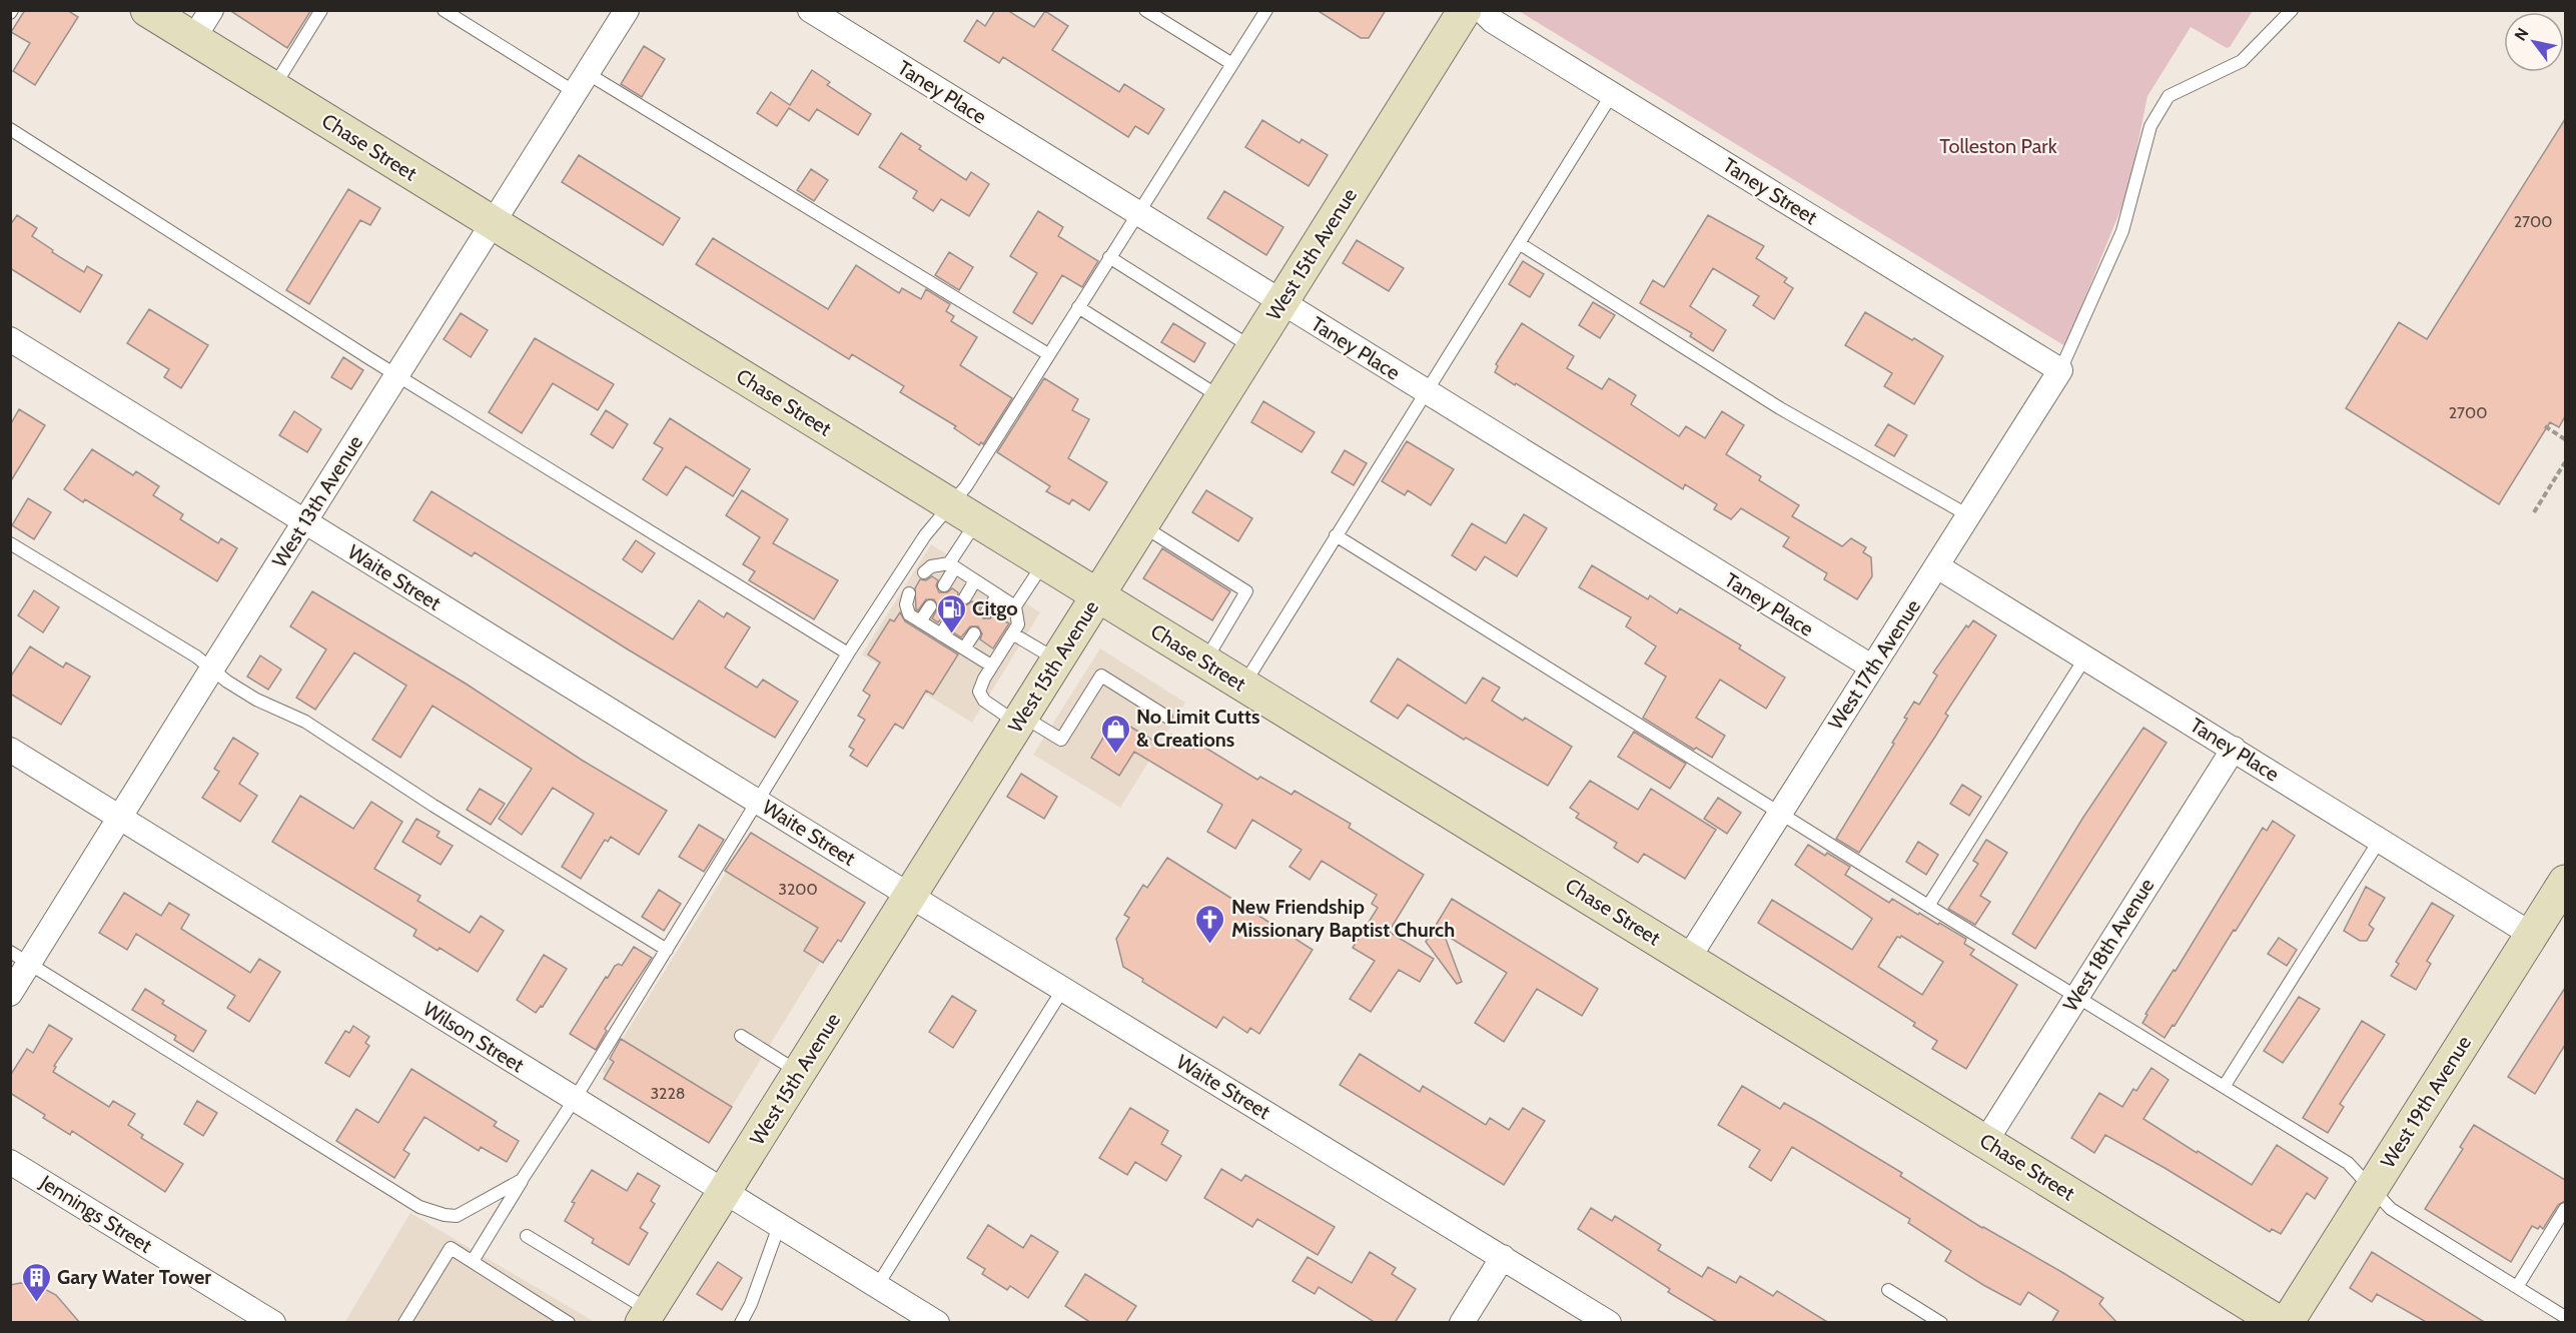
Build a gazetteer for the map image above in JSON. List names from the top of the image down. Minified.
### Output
{"streets":{"street":["Taney Place","Chase Street","Taney Street","West 15th Avenue","West 13th Avenue","Waite Street","West 17th Avenue","West 18th Avenue","Wilson Street","West 19th Avenue","Jennings Street"]},"crossings":[["Taney Place","West 15th Avenue"],["Taney Place","West 17th Avenue"],["Taney Place","West 18th Avenue"],["Taney Place","West 19th Avenue"],["Chase Street","West 15th Avenue"],["Chase Street","West 13th Avenue"],["Chase Street","West 17th Avenue"],["Chase Street","West 18th Avenue"],["Taney Street","West 17th Avenue"],["West 15th Avenue","Waite Street"],["West 15th Avenue","Wilson Street"],["West 13th Avenue","Waite Street"],["West 13th Avenue","Wilson Street"]],"parks":["Tolleston Park"],"places":{"fuel station":["Citgo"],"shop":["No Limit Cutts & Creations"],"church":["New Friendship Missionary Baptist Church"],"building":["Gary Water Tower"]},"house_numbers":["2700","2700","3200","3228"],"north":"top left"}
